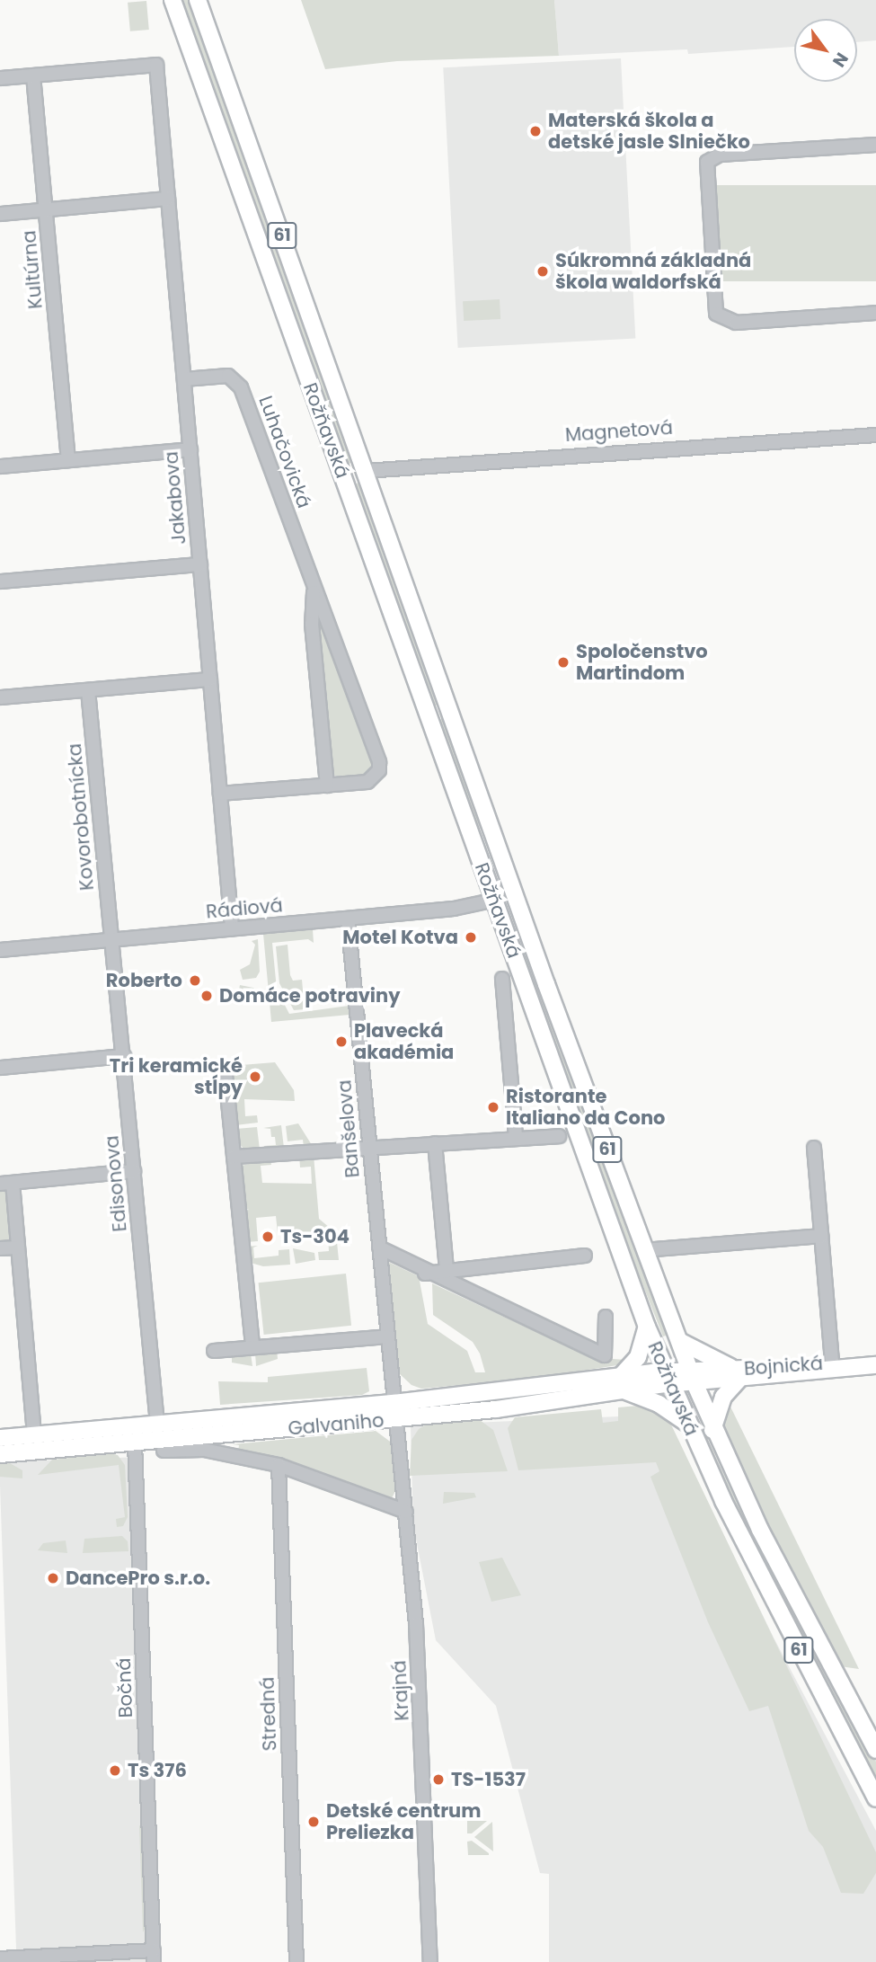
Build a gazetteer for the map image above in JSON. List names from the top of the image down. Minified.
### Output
{"streets":{"main road":["61","Rožňavská","Bojnická","Galvaniho"],"street":["Kultúrna","Magnetová","Luhačovická","Jakabova","Kovorobotnícka","Rádiová","Banšelova","Edisonova","Bočná","Krajná","Stredná"]},"crossings":[["Kultúrna","Jakabova"],["Rožňavská","Magnetová"],["Rožňavská","Rádiová"],["Rožňavská","Bojnická"],["Rožňavská","Galvaniho"],["Luhačovická","Jakabova"],["Jakabova","Rádiová"],["Kovorobotnícka","Rádiová"],["Kovorobotnícka","Edisonova"],["Rádiová","Banšelova"],["Rádiová","Edisonova"],["Banšelova","Galvaniho"],["Banšelova","Krajná"],["Edisonova","Galvaniho"],["Bojnická","Galvaniho"],["Galvaniho","Bočná"],["Galvaniho","Krajná"],["Galvaniho","Stredná"]],"places":["Materská škola a detské jasle Slniečko","Súkromná základná škola waldorfská","Spoločenstvo Martindom","Motel Kotva","Roberto","Domáce potraviny","Plavecká akadémia","Tri keramické stĺpy","Ristorante Italiano da Cono","Ts-304","DancePro s.r.o.","Ts 376","TS-1537","Detské centrum Preliezka"],"north":"bottom right"}
